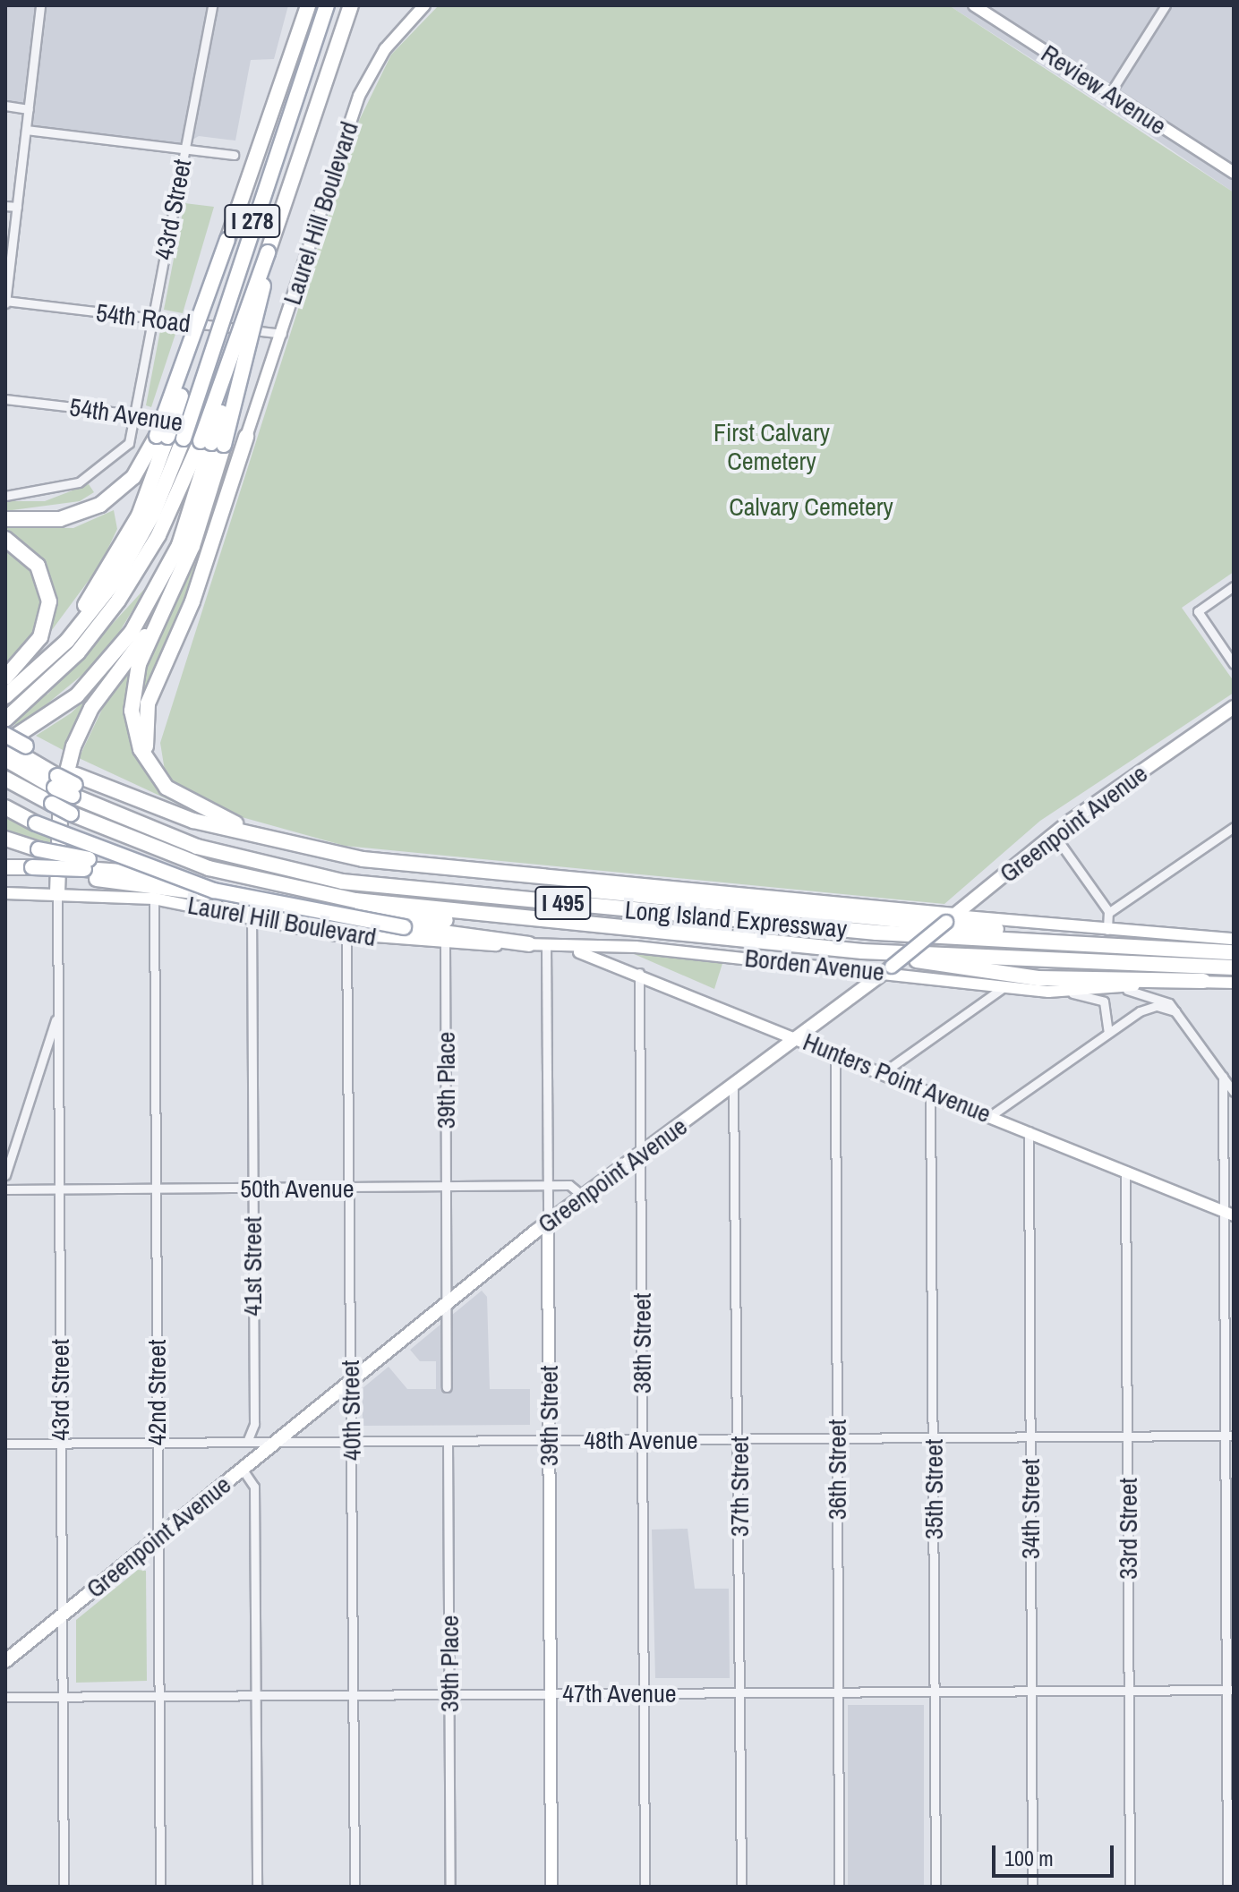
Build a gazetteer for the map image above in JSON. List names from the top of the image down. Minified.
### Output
{"streets":{"highway":["I 278","I 495","Long Island Expressway"],"main road":["Review Avenue","Laurel Hill Boulevard","Greenpoint Avenue","Borden Avenue","Hunters Point Avenue","39th Street"],"street":["43rd Street","54th Road","54th Avenue","39th Place","50th Avenue","41st Street","38th Street","42nd Street","40th Street","48th Avenue","36th Street","37th Street","35th Street","34th Street","33rd Street","47th Avenue"]},"crossings":[["43rd Street","Laurel Hill Boulevard"],["43rd Street","54th Road"],["43rd Street","54th Avenue"],["43rd Street","Greenpoint Avenue"],["43rd Street","50th Avenue"],["43rd Street","48th Avenue"],["43rd Street","47th Avenue"],["Laurel Hill Boulevard","54th Road"],["Laurel Hill Boulevard","54th Avenue"],["Laurel Hill Boulevard","Borden Avenue"],["Laurel Hill Boulevard","Hunters Point Avenue"],["Laurel Hill Boulevard","39th Place"],["Laurel Hill Boulevard","41st Street"],["Laurel Hill Boulevard","42nd Street"],["Laurel Hill Boulevard","40th Street"],["Laurel Hill Boulevard","39th Street"],["Greenpoint Avenue","Borden Avenue"],["Greenpoint Avenue","Hunters Point Avenue"],["Greenpoint Avenue","39th Place"],["Greenpoint Avenue","50th Avenue"],["Greenpoint Avenue","38th Street"],["Greenpoint Avenue","42nd Street"],["Greenpoint Avenue","40th Street"],["Greenpoint Avenue","39th Street"],["Greenpoint Avenue","48th Avenue"],["Greenpoint Avenue","37th Street"],["Borden Avenue","Hunters Point Avenue"],["Hunters Point Avenue","38th Street"],["Hunters Point Avenue","36th Street"],["Hunters Point Avenue","35th Street"],["Hunters Point Avenue","34th Street"],["Hunters Point Avenue","33rd Street"],["39th Place","50th Avenue"],["39th Place","48th Avenue"],["39th Place","47th Avenue"],["50th Avenue","41st Street"],["50th Avenue","42nd Street"],["50th Avenue","40th Street"],["50th Avenue","39th Street"],["41st Street","48th Avenue"],["38th Street","48th Avenue"],["38th Street","47th Avenue"],["42nd Street","48th Avenue"],["42nd Street","47th Avenue"],["40th Street","48th Avenue"],["40th Street","47th Avenue"],["39th Street","48th Avenue"],["39th Street","47th Avenue"],["48th Avenue","36th Street"],["48th Avenue","37th Street"],["48th Avenue","35th Street"],["48th Avenue","34th Street"],["48th Avenue","33rd Street"],["36th Street","47th Avenue"],["37th Street","47th Avenue"],["35th Street","47th Avenue"],["34th Street","47th Avenue"],["33rd Street","47th Avenue"]],"parks":["First Calvary Cemetery","Calvary Cemetery"],"scale_bar":"100 m"}
